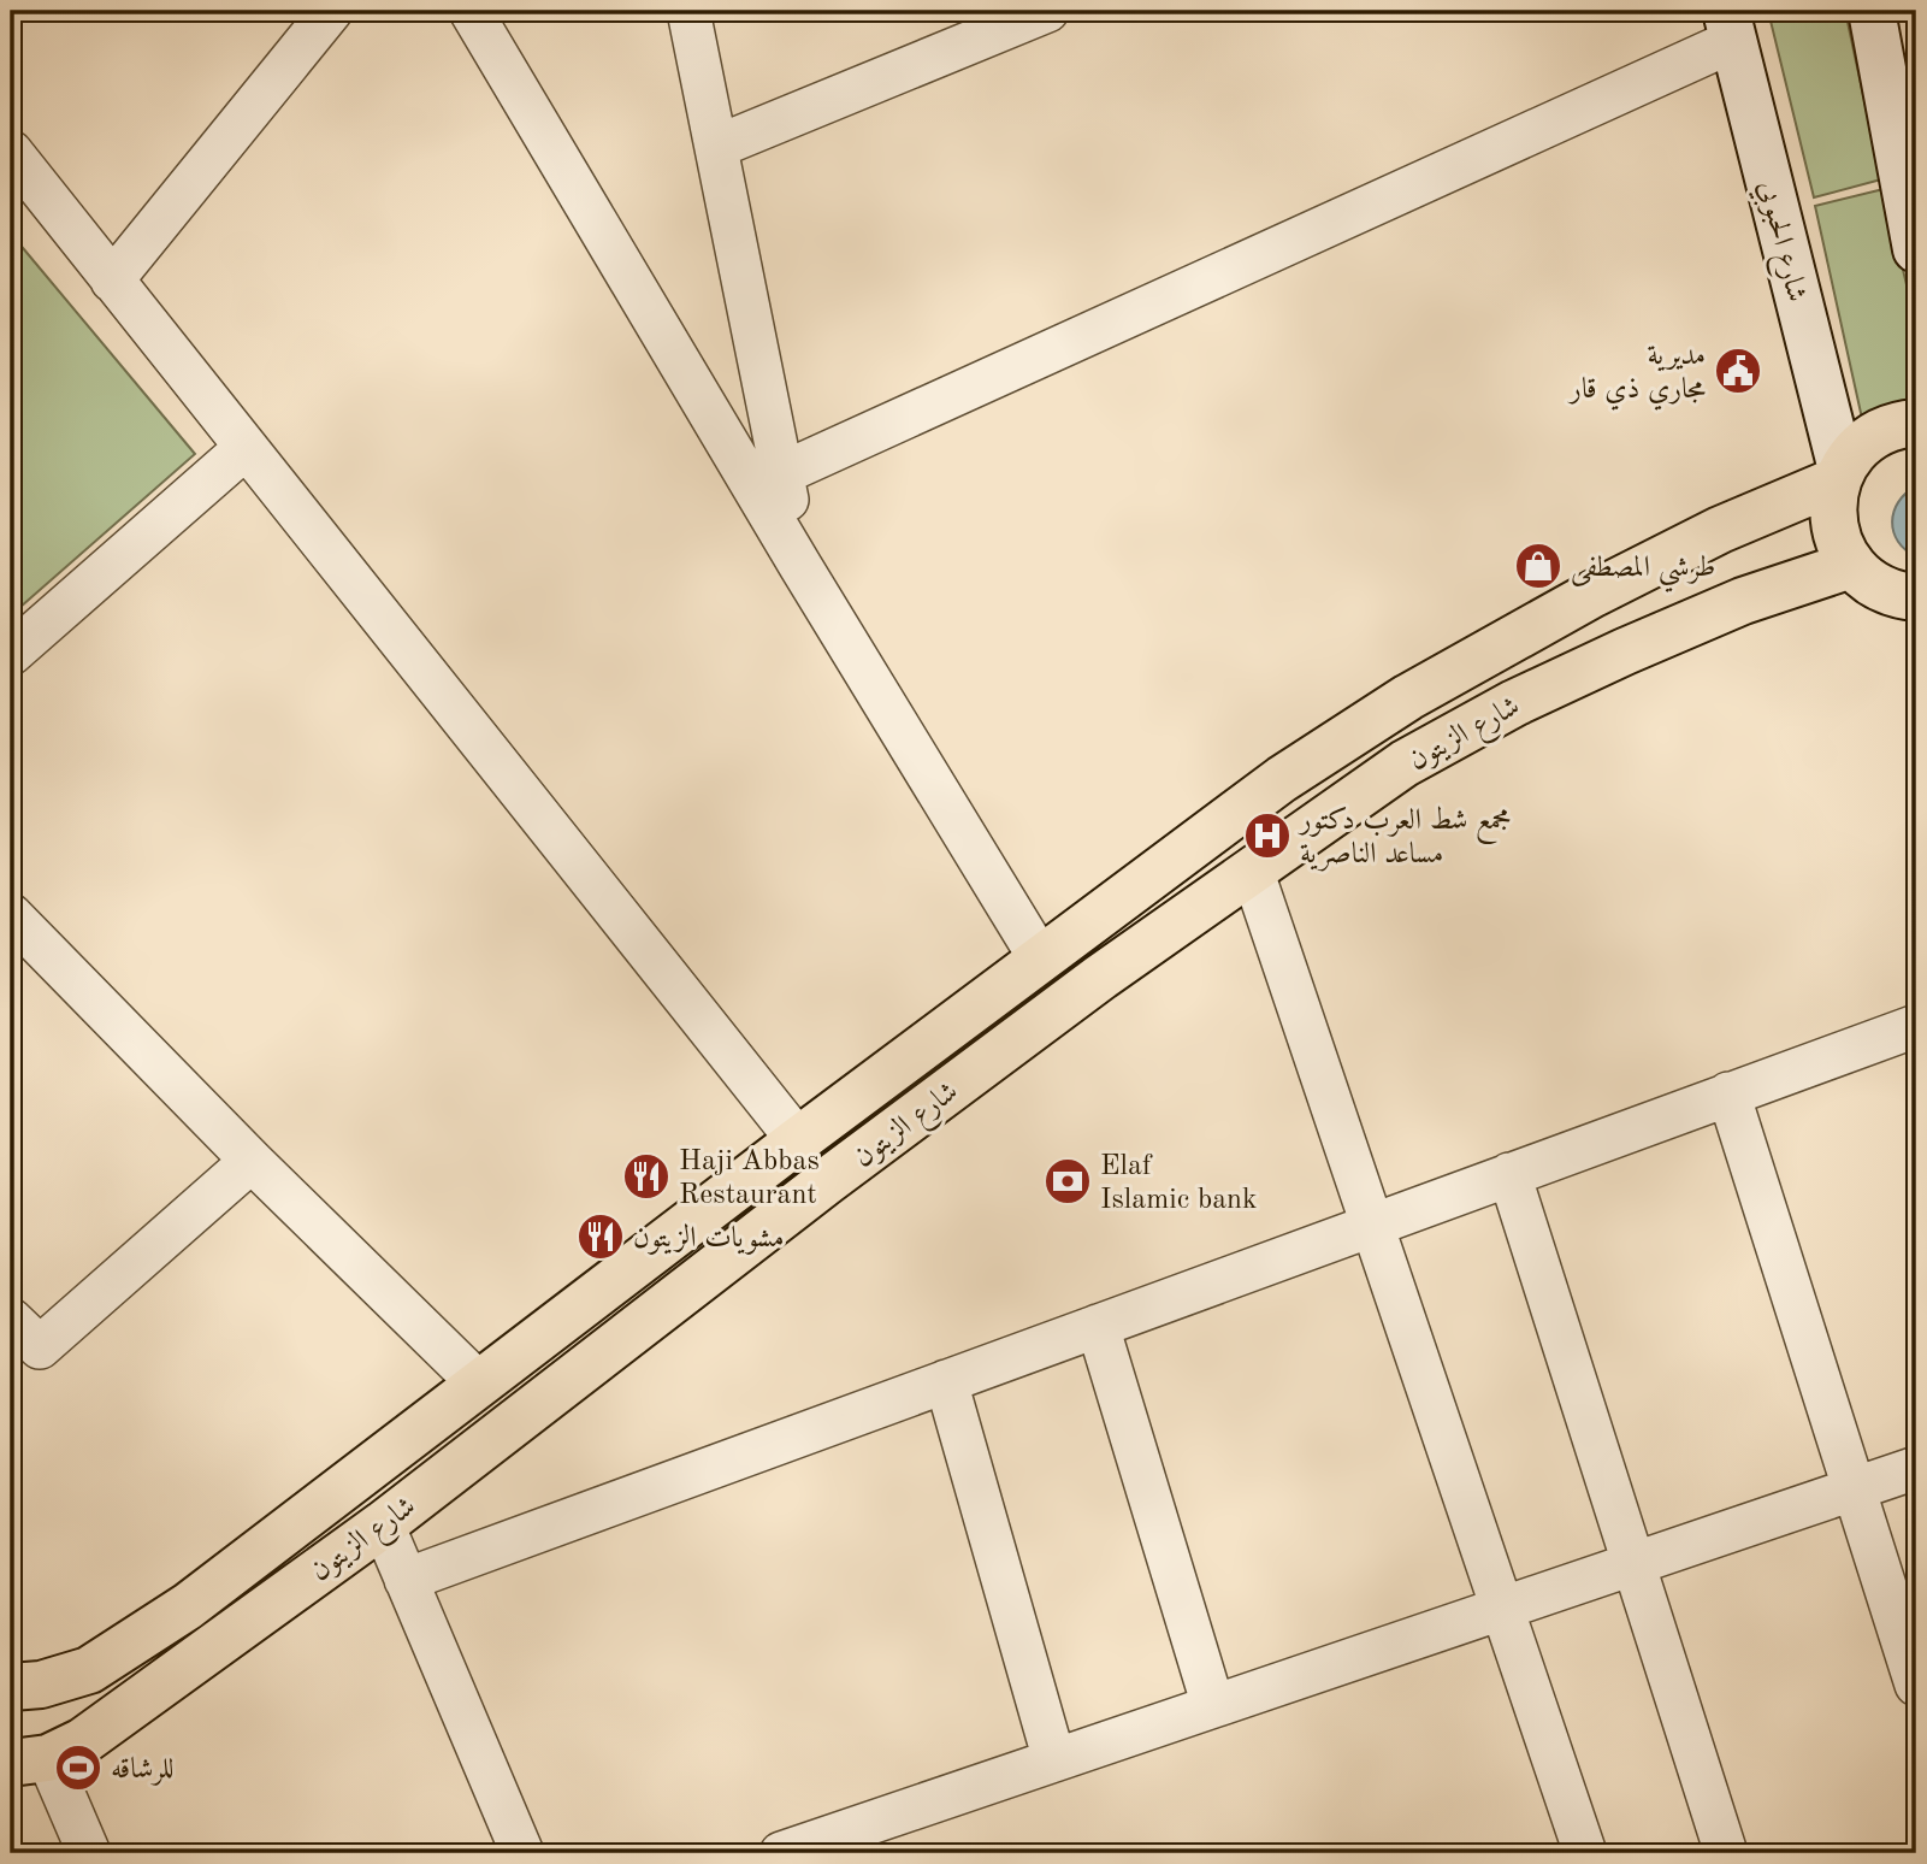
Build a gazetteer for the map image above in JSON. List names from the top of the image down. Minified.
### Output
{"streets":{"main road":["شارع الحبوبي","شارع الزيتون"]},"crossings":[["شارع الحبوبي","شارع الزيتون"]],"places":{"public building":["مديرية مجاري ذي قار"],"shop":["طرشي المصطفى"],"hospital":["مجمع شط العرب دكتور مساعد الناصرية"],"restaurant":["Haji Abbas Restaurant","مشويات الزيتون"],"bank":["Elaf Islamic bank"],"sports":["للرشاقه"]}}
